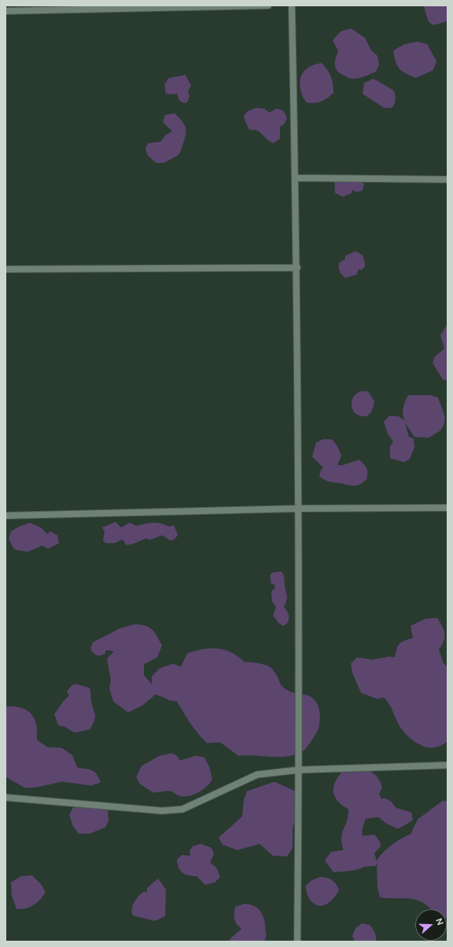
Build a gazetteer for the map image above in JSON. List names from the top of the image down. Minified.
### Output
{"north":"right"}
